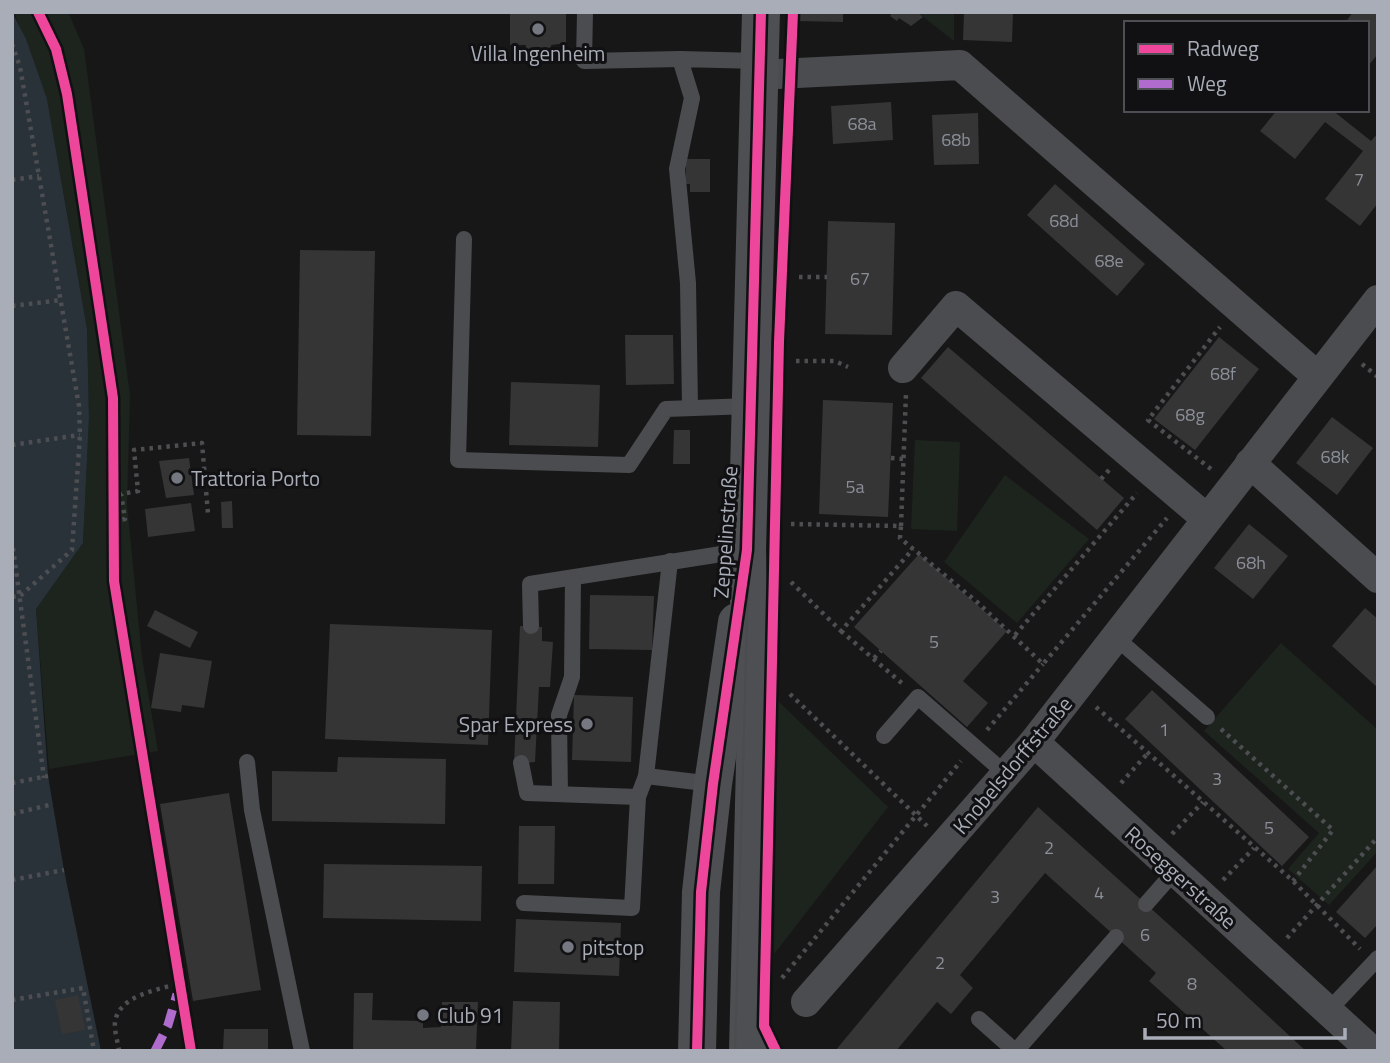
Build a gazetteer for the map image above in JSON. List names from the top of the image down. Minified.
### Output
{"streets":{"main road":["Zeppelinstraße"],"street":["Knobelsdorffstraße","Roseggerstraße"]},"crossings":[["Knobelsdorffstraße","Roseggerstraße"]],"places":["Villa Ingenheim","Trattoria Porto","Spar Express","pitstop","Club 91"],"house_numbers":["68a","68b","7","68d","68e","67","68f","68g","68k","5a","68h","5","1","3","5","2","4","3","6","2","8"],"legend":["Radweg","Weg"],"scale_bar":"50 m"}
